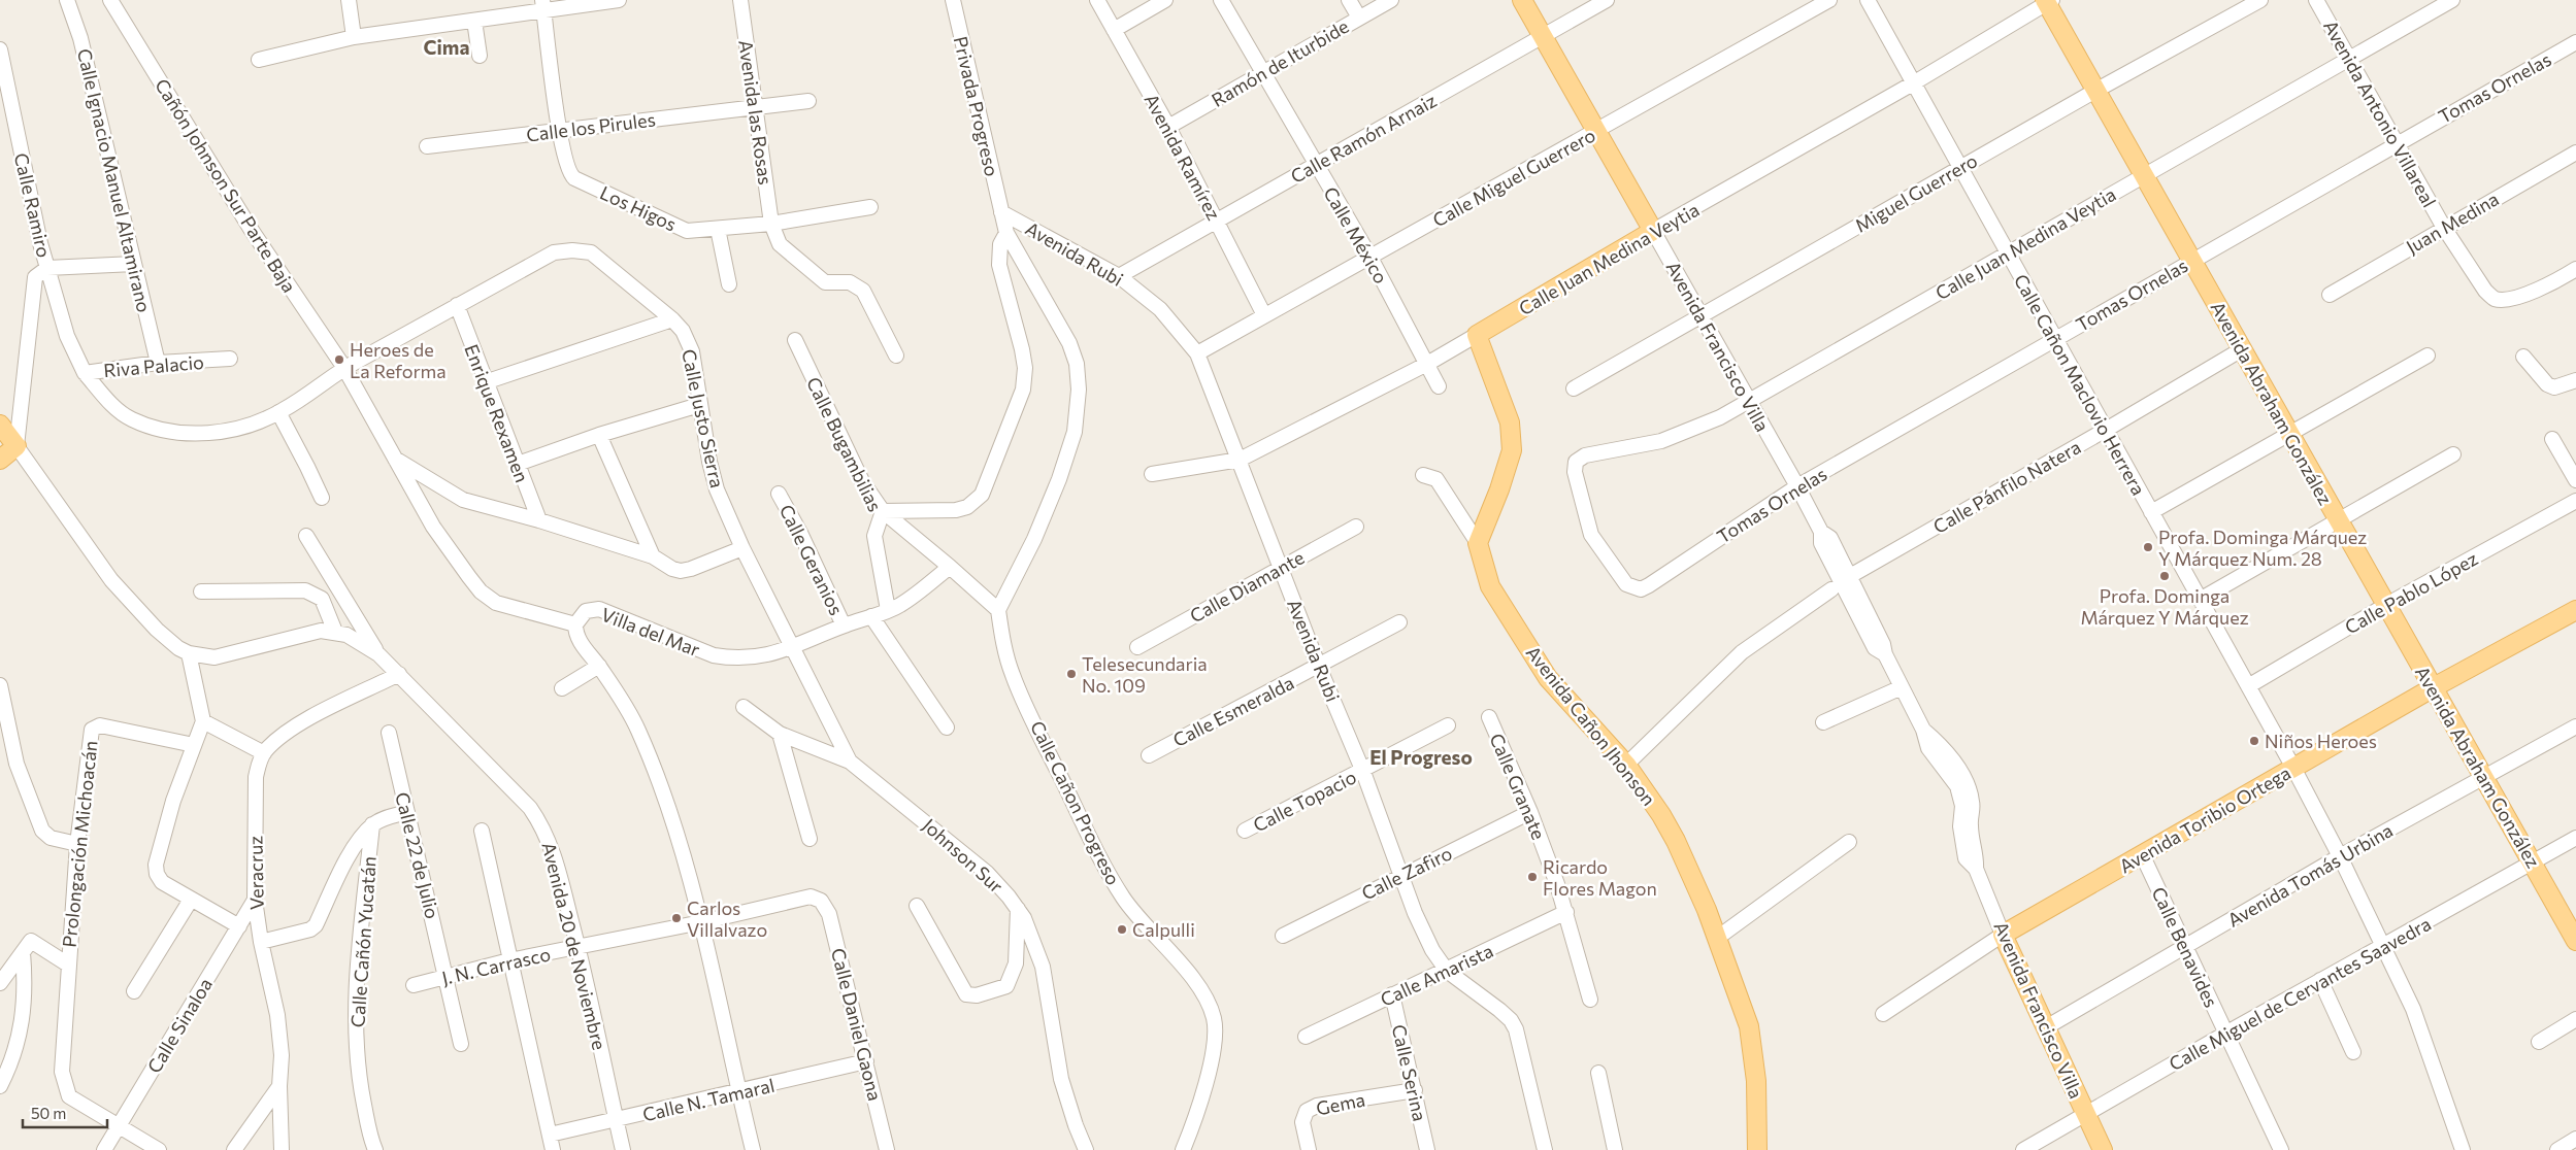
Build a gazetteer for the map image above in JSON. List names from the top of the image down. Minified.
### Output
{"streets":{"main road":["Calle Juan Medina Veytia","Avenida Francisco Villa","Avenida Abraham González","Avenida Cañon Jhonson","Avenida Toribio Ortega"],"street":["Ramón de Iturbide","Tomas Ornelas","Privada Progreso","Avenida las Rosas","Avenida Antonio Villareal","Calle los Pirules","Calle Ramón Arnaiz","Avenida Ramírez","Calle Miguel Guerrero","Calle Ignacio Manuel Altamirano","Cañón Johnson Sur Parte Baja","Miguel Guerrero","Calle Ramiro","Los Higos","Juan Medina","Calle México","Avenida Rubi","Riva Palacio","Calle Cañon Maclovio Herrera","Enrique Rexamen","Calle Justo Sierra","Calle Bugambilias","Calle Pánfilo Natera","Calle Geranios","Calle Diamante","Calle Pablo López","Villa del Mar","Calle Esmeralda","Calle Granate","Calle Topacio","Calle Cañon Progreso","Prolongación Michoacán","Calle 22 de Julio","Johnson Sur","Veracruz","Calle Zafiro","Avenida Tomás Urbina","Calle Cañón Yucatán","Avenida 20 de Noviembre","Calle Benavides","J. N. Carrasco","Calle Amarista","Calle Miguel de Cervantes Saavedra","Calle Daniel Gaona","Calle Sinaloa","Calle Serina","Calle N. Tamaral","Gema"]},"crossings":[["Ramón de Iturbide","Avenida Ramírez"],["Ramón de Iturbide","Calle México"],["Tomas Ornelas","Avenida Antonio Villareal"],["Tomas Ornelas","Calle Juan Medina Veytia"],["Tomas Ornelas","Avenida Francisco Villa"],["Tomas Ornelas","Calle Cañon Maclovio Herrera"],["Tomas Ornelas","Avenida Abraham González"],["Privada Progreso","Avenida Rubi"],["Avenida las Rosas","Calle los Pirules"],["Avenida las Rosas","Los Higos"],["Avenida Antonio Villareal","Juan Medina"],["Avenida Antonio Villareal","Calle Juan Medina Veytia"],["Calle los Pirules","Los Higos"],["Calle Ramón Arnaiz","Avenida Ramírez"],["Calle Ramón Arnaiz","Calle México"],["Calle Ramón Arnaiz","Avenida Rubi"],["Calle Ramón Arnaiz","Avenida Francisco Villa"],["Avenida Ramírez","Calle Miguel Guerrero"],["Calle Miguel Guerrero","Calle México"],["Calle Miguel Guerrero","Avenida Rubi"],["Calle Miguel Guerrero","Avenida Francisco Villa"],["Calle Ignacio Manuel Altamirano","Riva Palacio"],["Cañón Johnson Sur Parte Baja","Calle Justo Sierra"],["Cañón Johnson Sur Parte Baja","Villa del Mar"],["Miguel Guerrero","Avenida Francisco Villa"],["Miguel Guerrero","Calle Cañon Maclovio Herrera"],["Miguel Guerrero","Avenida Abraham González"],["Calle México","Calle Juan Medina Veytia"],["Calle Juan Medina Veytia","Avenida Rubi"],["Calle Juan Medina Veytia","Avenida Francisco Villa"],["Calle Juan Medina Veytia","Calle Cañon Maclovio Herrera"],["Calle Juan Medina Veytia","Avenida Abraham González"],["Avenida Rubi","Calle Diamante"],["Avenida Rubi","Calle Esmeralda"],["Avenida Rubi","Calle Topacio"],["Avenida Rubi","Calle Zafiro"],["Avenida Rubi","Calle Amarista"],["Avenida Francisco Villa","Calle Pánfilo Natera"],["Avenida Francisco Villa","Avenida Toribio Ortega"],["Avenida Francisco Villa","Avenida Tomás Urbina"],["Avenida Francisco Villa","Calle Miguel de Cervantes Saavedra"],["Riva Palacio","Calle Justo Sierra"],["Calle Cañon Maclovio Herrera","Calle Pánfilo Natera"],["Calle Cañon Maclovio Herrera","Calle Pablo López"],["Calle Cañon Maclovio Herrera","Avenida Toribio Ortega"],["Calle Cañon Maclovio Herrera","Avenida Tomás Urbina"],["Calle Cañon Maclovio Herrera","Calle Miguel de Cervantes Saavedra"],["Avenida Abraham González","Calle Pánfilo Natera"],["Avenida Abraham González","Calle Pablo López"],["Avenida Abraham González","Avenida Toribio Ortega"],["Avenida Abraham González","Avenida Tomás Urbina"],["Avenida Abraham González","Calle Miguel de Cervantes Saavedra"],["Enrique Rexamen","Calle Justo Sierra"],["Calle Justo Sierra","Villa del Mar"],["Calle Justo Sierra","Johnson Sur"],["Calle Bugambilias","Villa del Mar"],["Calle Geranios","Villa del Mar"],["Calle Granate","Calle Zafiro"],["Calle Granate","Calle Amarista"],["Avenida Toribio Ortega","Calle Benavides"],["Prolongación Michoacán","Calle Sinaloa"],["Calle 22 de Julio","J. N. Carrasco"],["Veracruz","Calle Sinaloa"],["Avenida Tomás Urbina","Calle Benavides"],["Avenida 20 de Noviembre","J. N. Carrasco"],["Avenida 20 de Noviembre","Calle N. Tamaral"],["Calle Benavides","Calle Miguel de Cervantes Saavedra"],["J. N. Carrasco","Calle Daniel Gaona"],["Calle Amarista","Calle Serina"],["Calle Daniel Gaona","Calle N. Tamaral"],["Calle Serina","Gema"]],"districts":["Cima","El Progreso"],"places":["Heroes de La Reforma","Profa. Dominga Márquez Y Márquez Num. 28","Profa. Dominga Márquez Y Márquez","Telesecundaria No. 109","Niños Heroes","Ricardo Flores Magon","Carlos Villalvazo","Calpulli"],"scale_bar":"50 m"}
